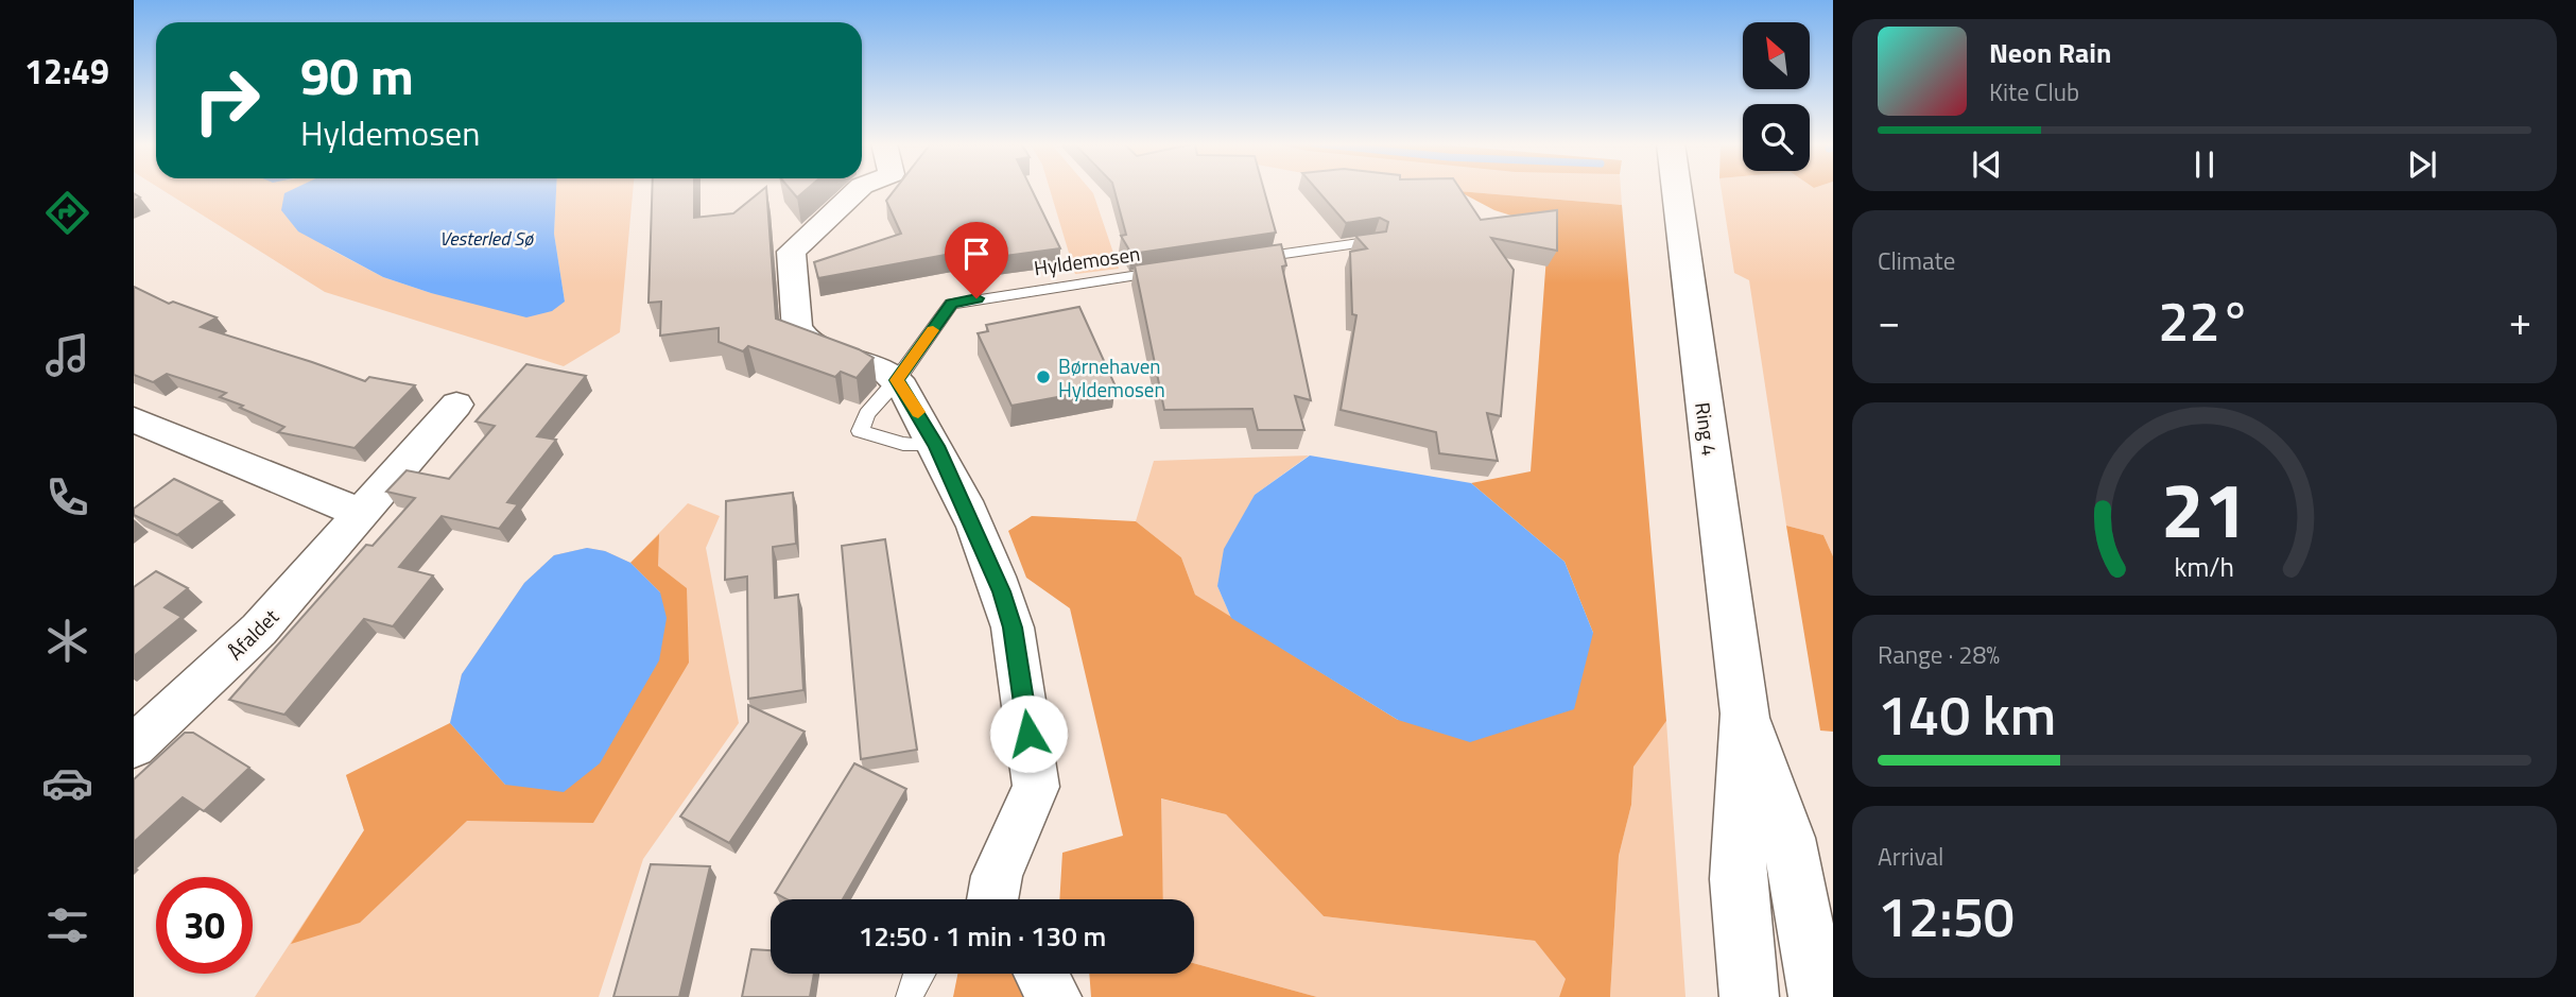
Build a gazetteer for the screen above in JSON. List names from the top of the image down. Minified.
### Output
{"streets":{"main road":["Ring 4"],"street":["Åfaldet"],"lane":["Hyldemosen"]},"water":["Vesterled Sø"],"places":["Børnehaven Hyldemosen"],"north":"top left","page":{"tabs":"12:49","turn":["90 m","Hyldemosen"],"song":["Neon Rain","Kite Club"],"tile":["Climate",["Range · 28%","140 km"],["Arrival","12:50"]],"heat":["−","22°","+"],"limit":"30","trip":"12:50 · 1 min · 130 m","gauge":["21","km/h"]}}
